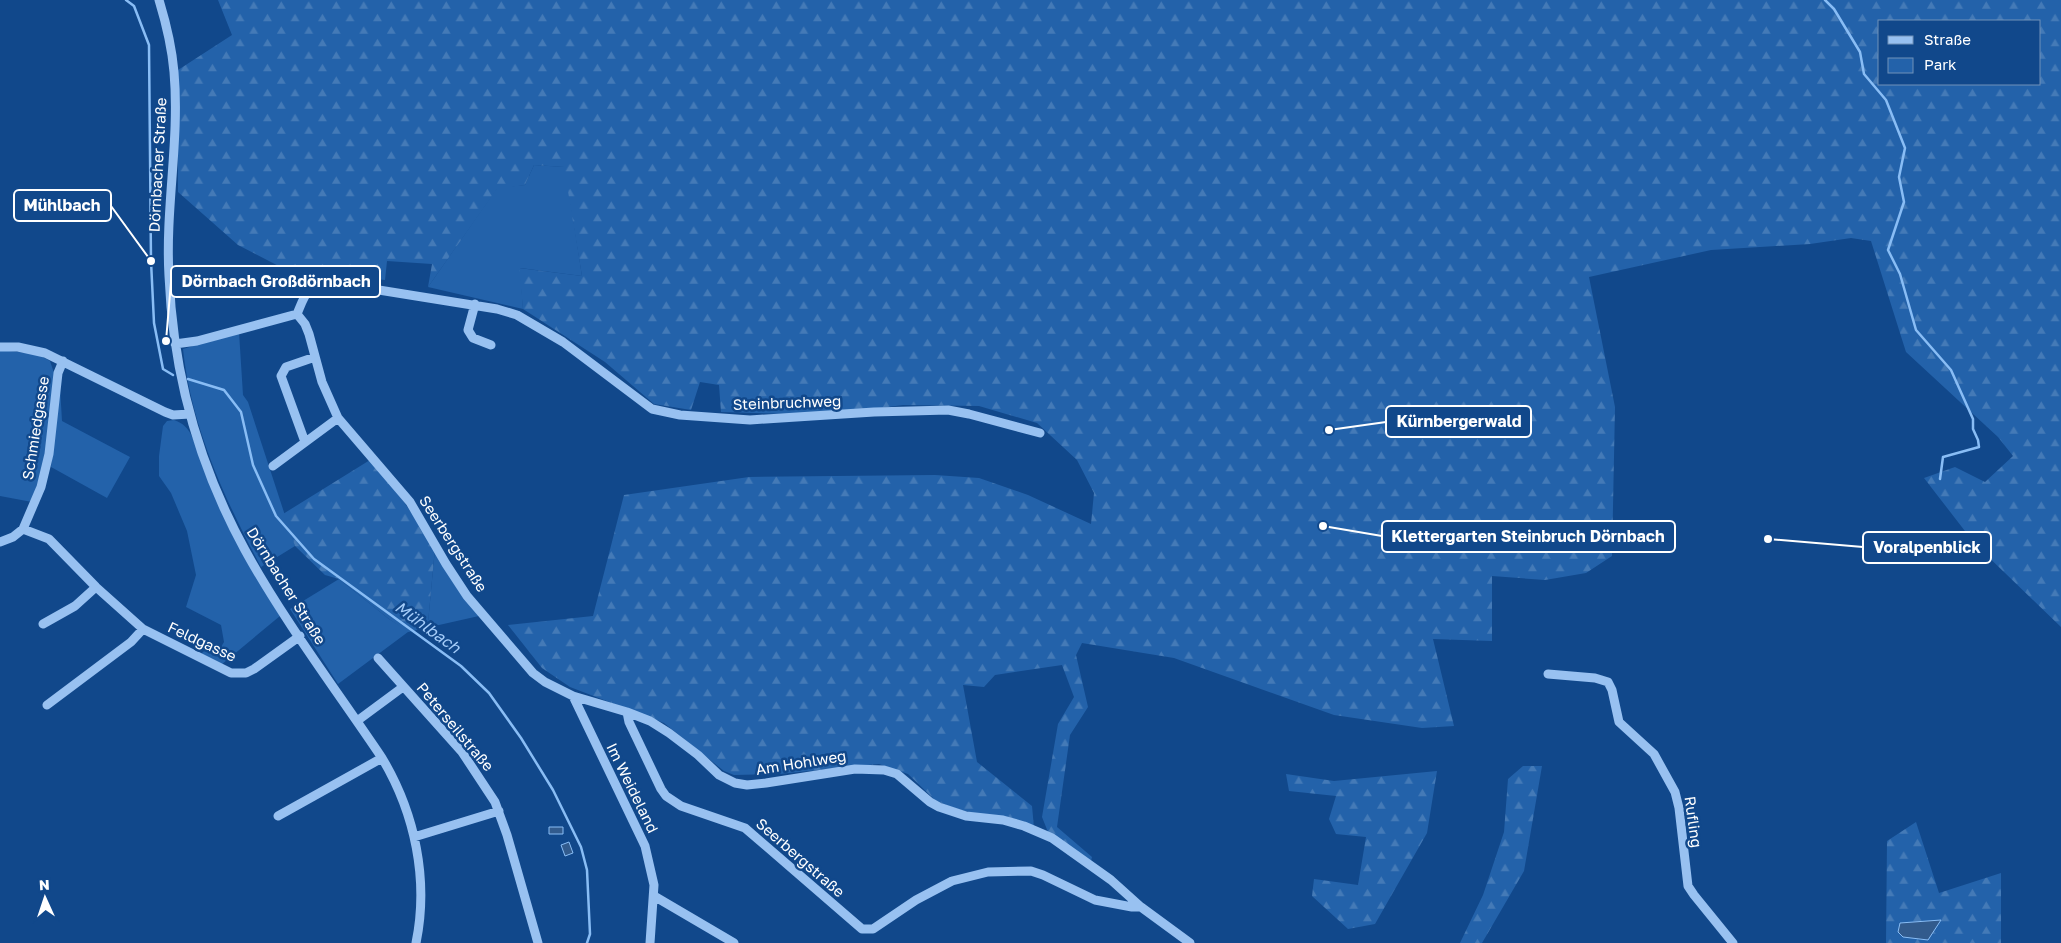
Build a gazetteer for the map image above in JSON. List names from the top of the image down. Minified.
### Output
{"streets":{"street":["Dörnbacher Straße","Steinbruchweg","Schmiedgasse","Seerbergstraße","Feldgasse","Peterseilstraße","Am Hohlweg","Im Weideland","Rufling"]},"crossings":[["Dörnbacher Straße","Feldgasse"],["Dörnbacher Straße","Peterseilstraße"],["Steinbruchweg","Seerbergstraße"],["Schmiedgasse","Feldgasse"],["Seerbergstraße","Am Hohlweg"],["Seerbergstraße","Im Weideland"]],"water":["Mühlbach"],"places":["Mühlbach","Dörnbach Großdörnbach","Kürnbergerwald","Klettergarten Steinbruch Dörnbach","Voralpenblick"],"legend":["Straße","Park"],"north":"top"}
